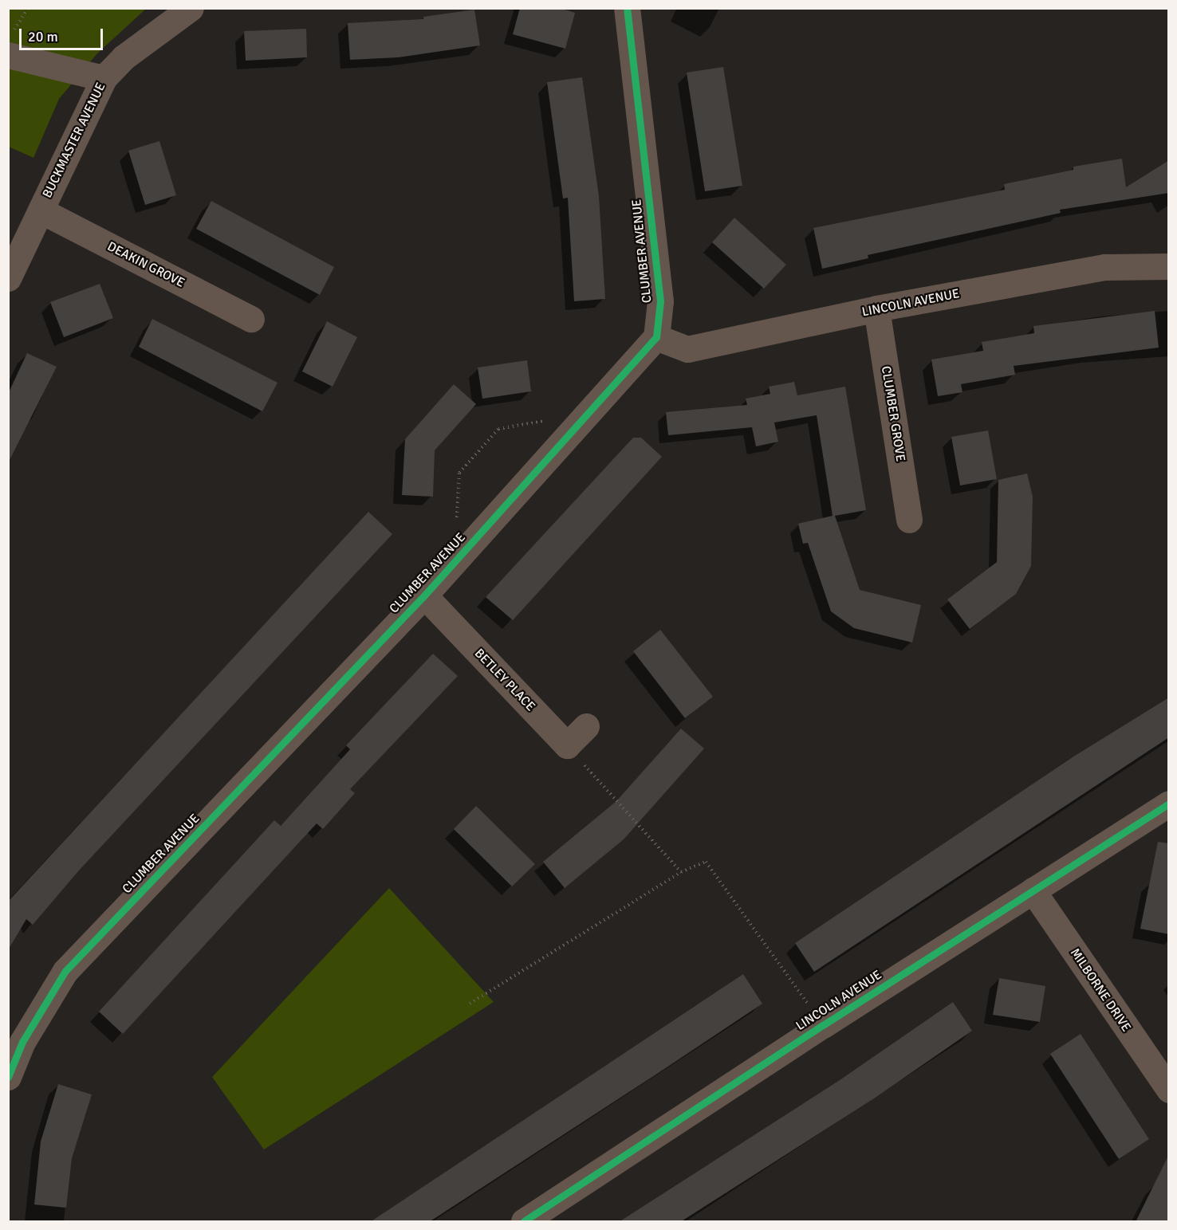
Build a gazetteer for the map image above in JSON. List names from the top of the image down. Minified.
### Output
{"streets":{"street":["BUCKMASTER AVENUE","CLUMBER AVENUE","DEAKIN GROVE","LINCOLN AVENUE","CLUMBER GROVE","BETLEY PLACE","MILBORNE DRIVE"]},"crossings":[["BUCKMASTER AVENUE","DEAKIN GROVE"],["CLUMBER AVENUE","LINCOLN AVENUE"],["CLUMBER AVENUE","BETLEY PLACE"],["LINCOLN AVENUE","CLUMBER GROVE"],["LINCOLN AVENUE","MILBORNE DRIVE"]],"scale_bar":"20 m"}
